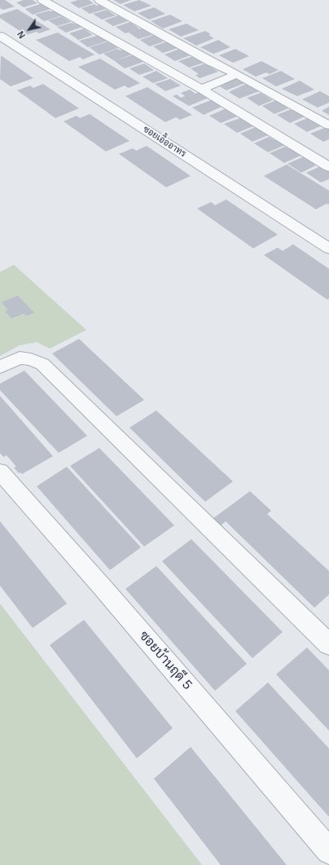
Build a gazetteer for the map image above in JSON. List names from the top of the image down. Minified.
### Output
{"streets":{"street":["ซอยเอื้ออาทร","ซอยบ้านฤดี 5"]},"north":"bottom left"}
